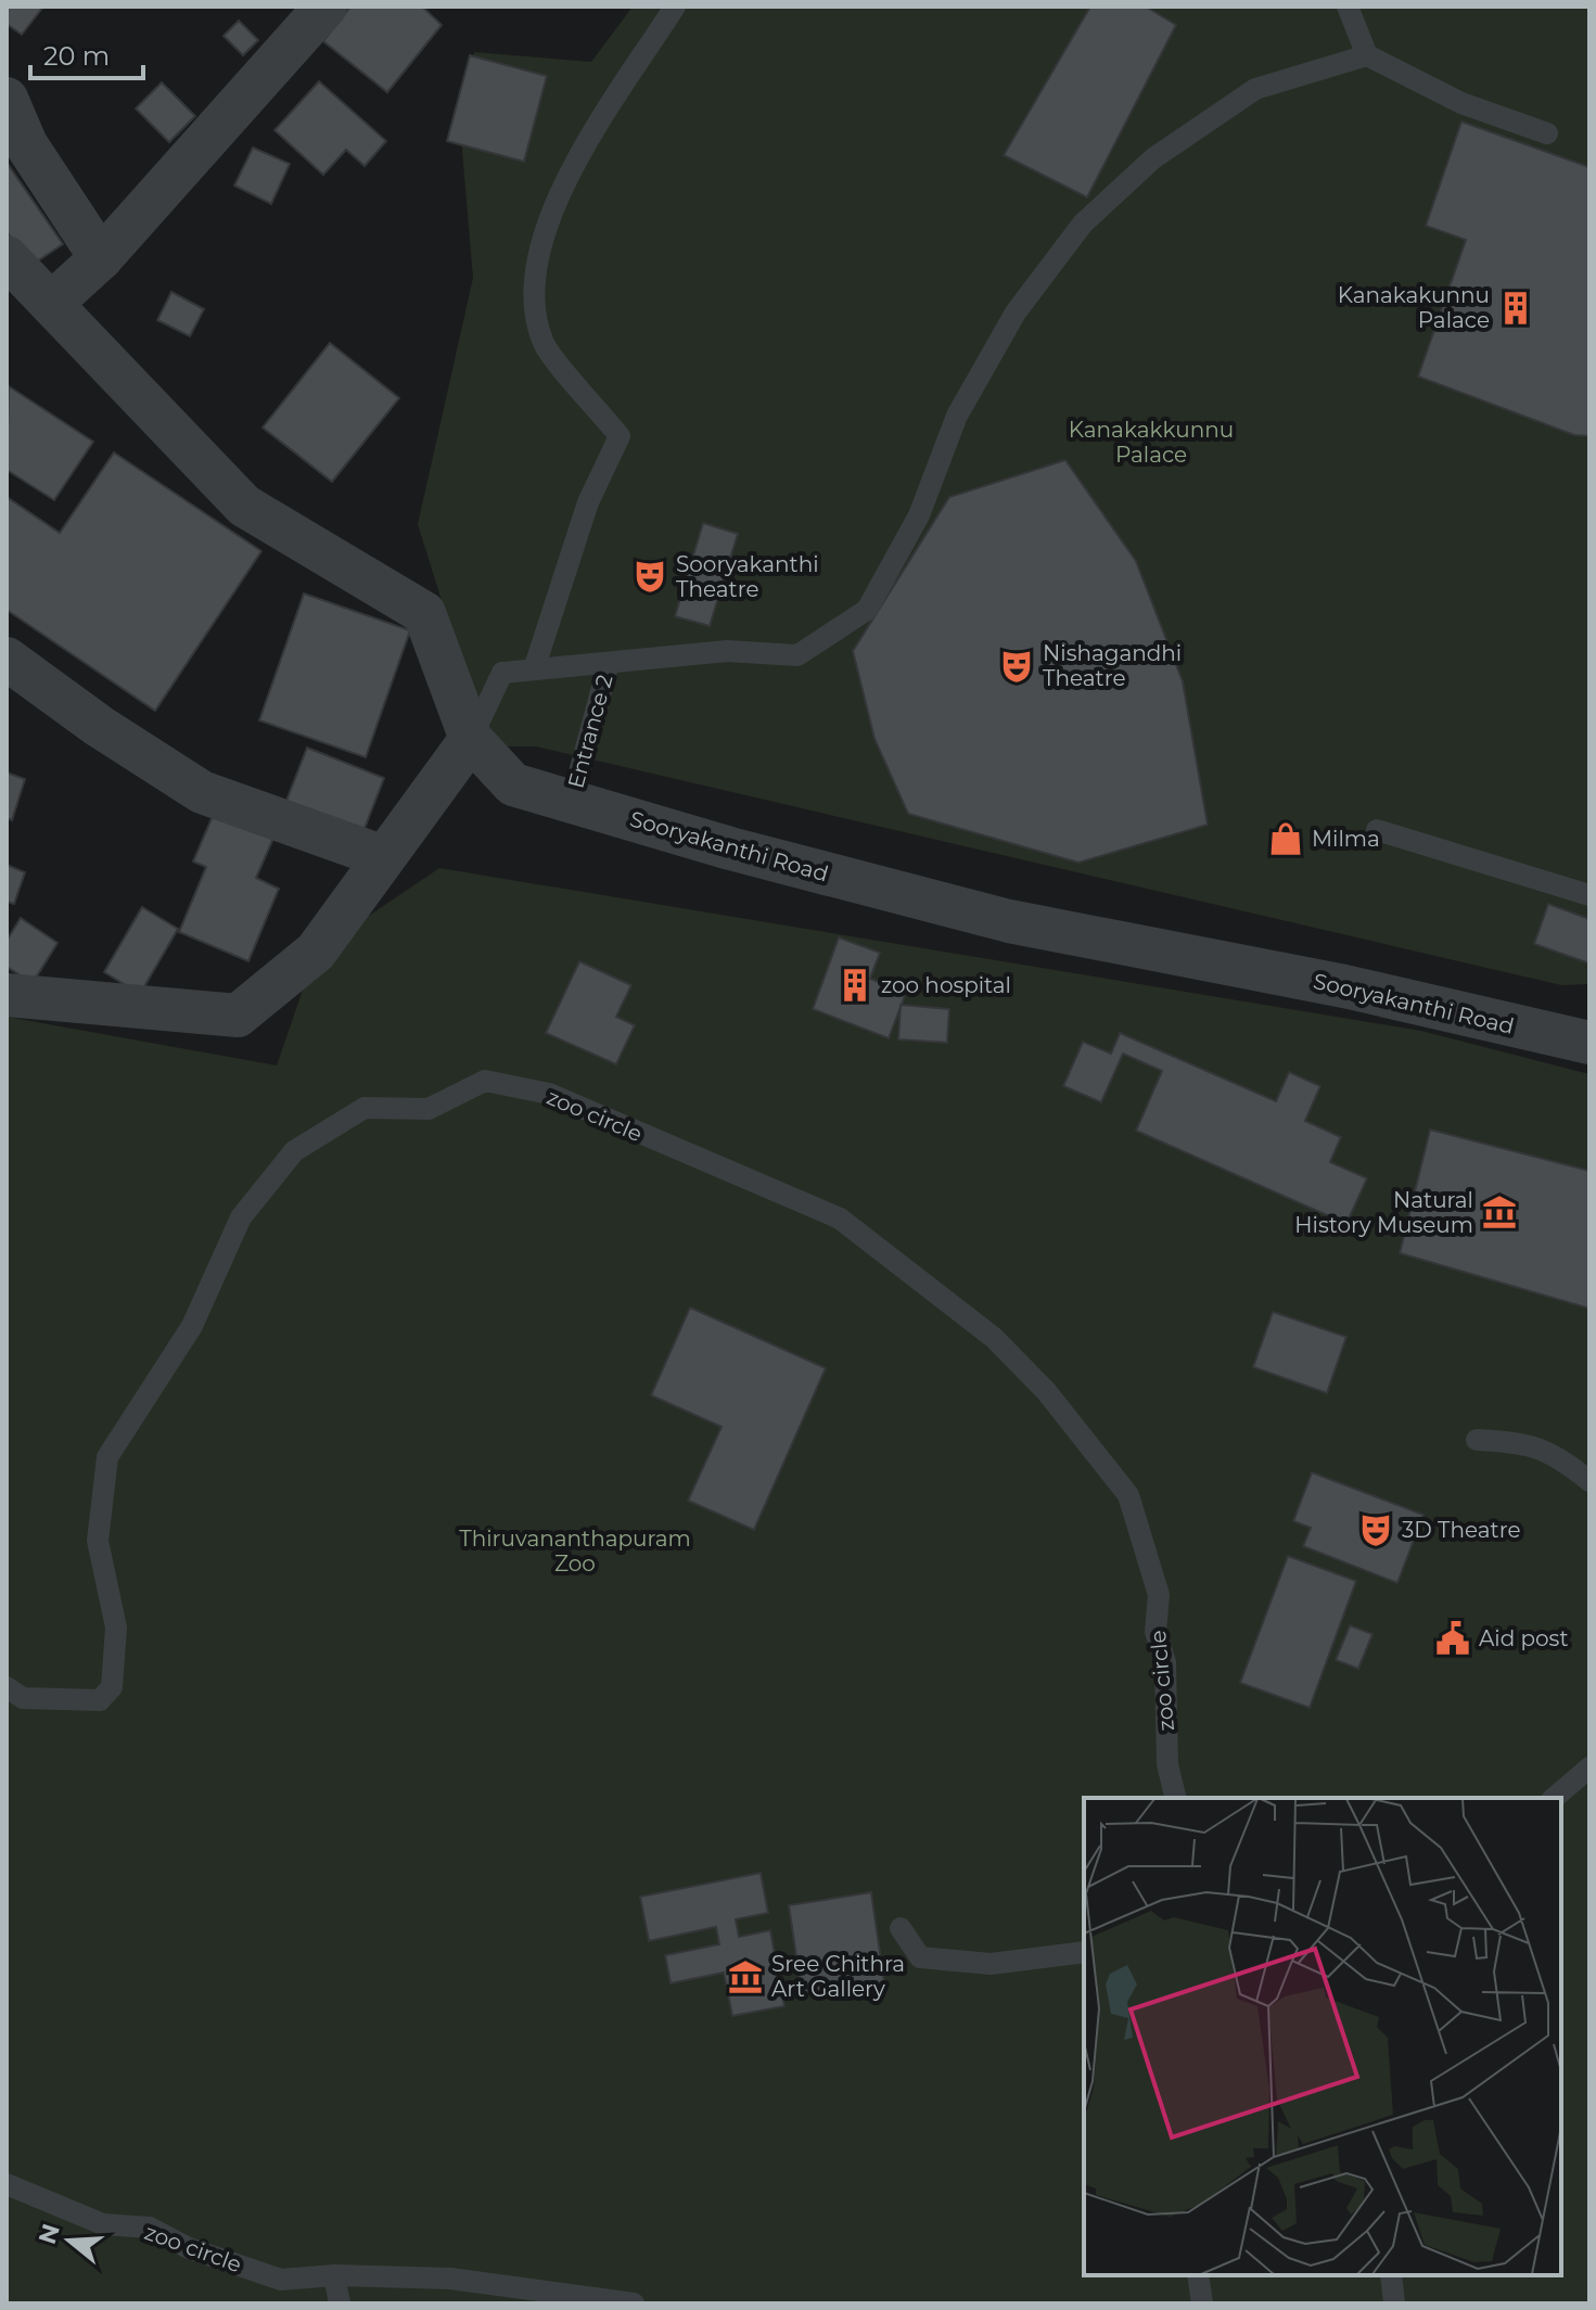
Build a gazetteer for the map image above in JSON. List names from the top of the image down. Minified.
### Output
{"streets":{"street":["Sooryakanthi Road"],"lane":["Entrance 2","zoo circle"]},"crossings":[["Entrance 2","Sooryakanthi Road"]],"parks":["Kanakakkunnu Palace","Thiruvananthapuram Zoo"],"places":{"building":["Kanakakunnu Palace","zoo hospital"],"theatre":["Sooryakanthi Theatre","Nishagandhi Theatre","3D Theatre"],"shop":["Milma"],"museum":["Natural History Museum","Sree Chithra Art Gallery"],"public building":["Aid post"]},"scale_bar":"20 m","north":"left"}
